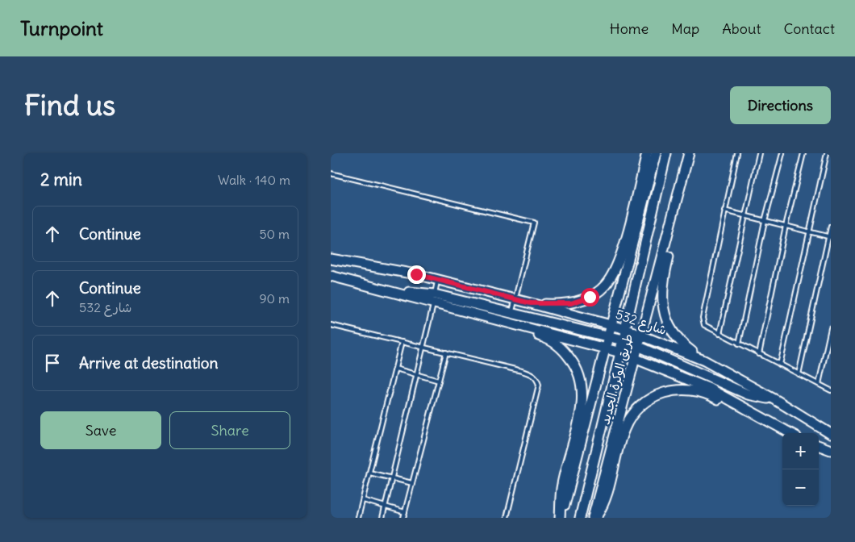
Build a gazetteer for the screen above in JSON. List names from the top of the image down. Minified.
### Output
{"streets":{"street":["شارع 532","طريق الوكرة الجديد"]},"crossings":[["شارع 532","طريق الوكرة الجديد"]],"page":{"header":"Turnpoint","nav":["Home","Map","About","Contact"],"buttons":["Directions",["Save","Share"]],"title":"Find us","heading":["2 min","Walk · 140 m"],"list":[["Continue","50 m"],["Continue","شارع 532","90 m"],"Arrive at destination"],"map_buttons":["+","−"]}}
